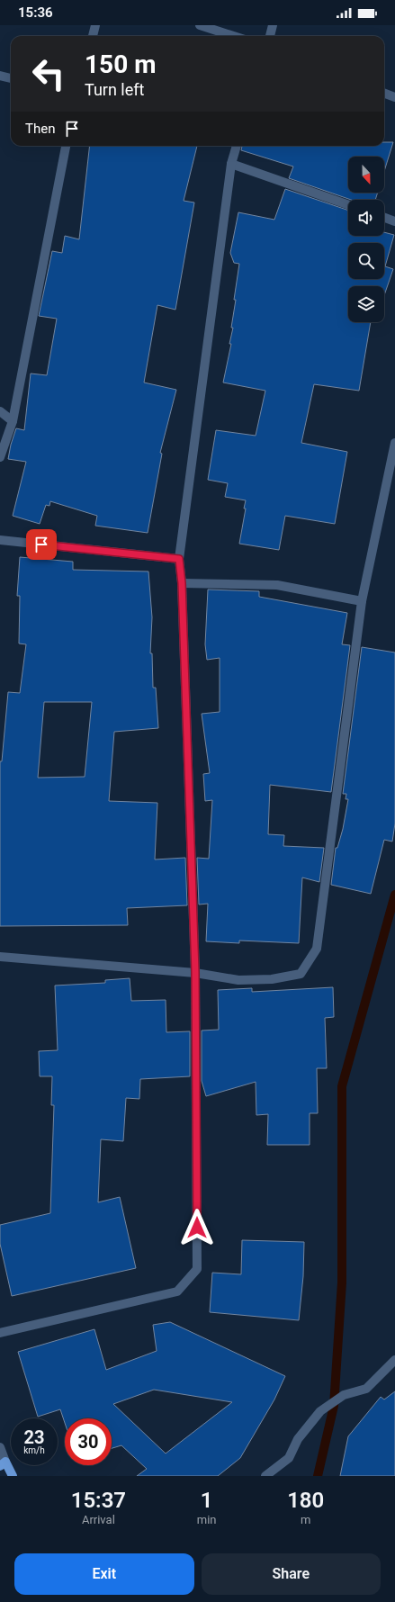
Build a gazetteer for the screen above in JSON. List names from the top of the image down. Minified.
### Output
{"north":"bottom","page":{"status":"15:36","turn":["150 m","Turn left"],"then":"Then","speed":"23 km/h","limit":"30","eta":["15:37","Arrival","1","min","180","m"],"buttons":["Exit","Share"]}}
